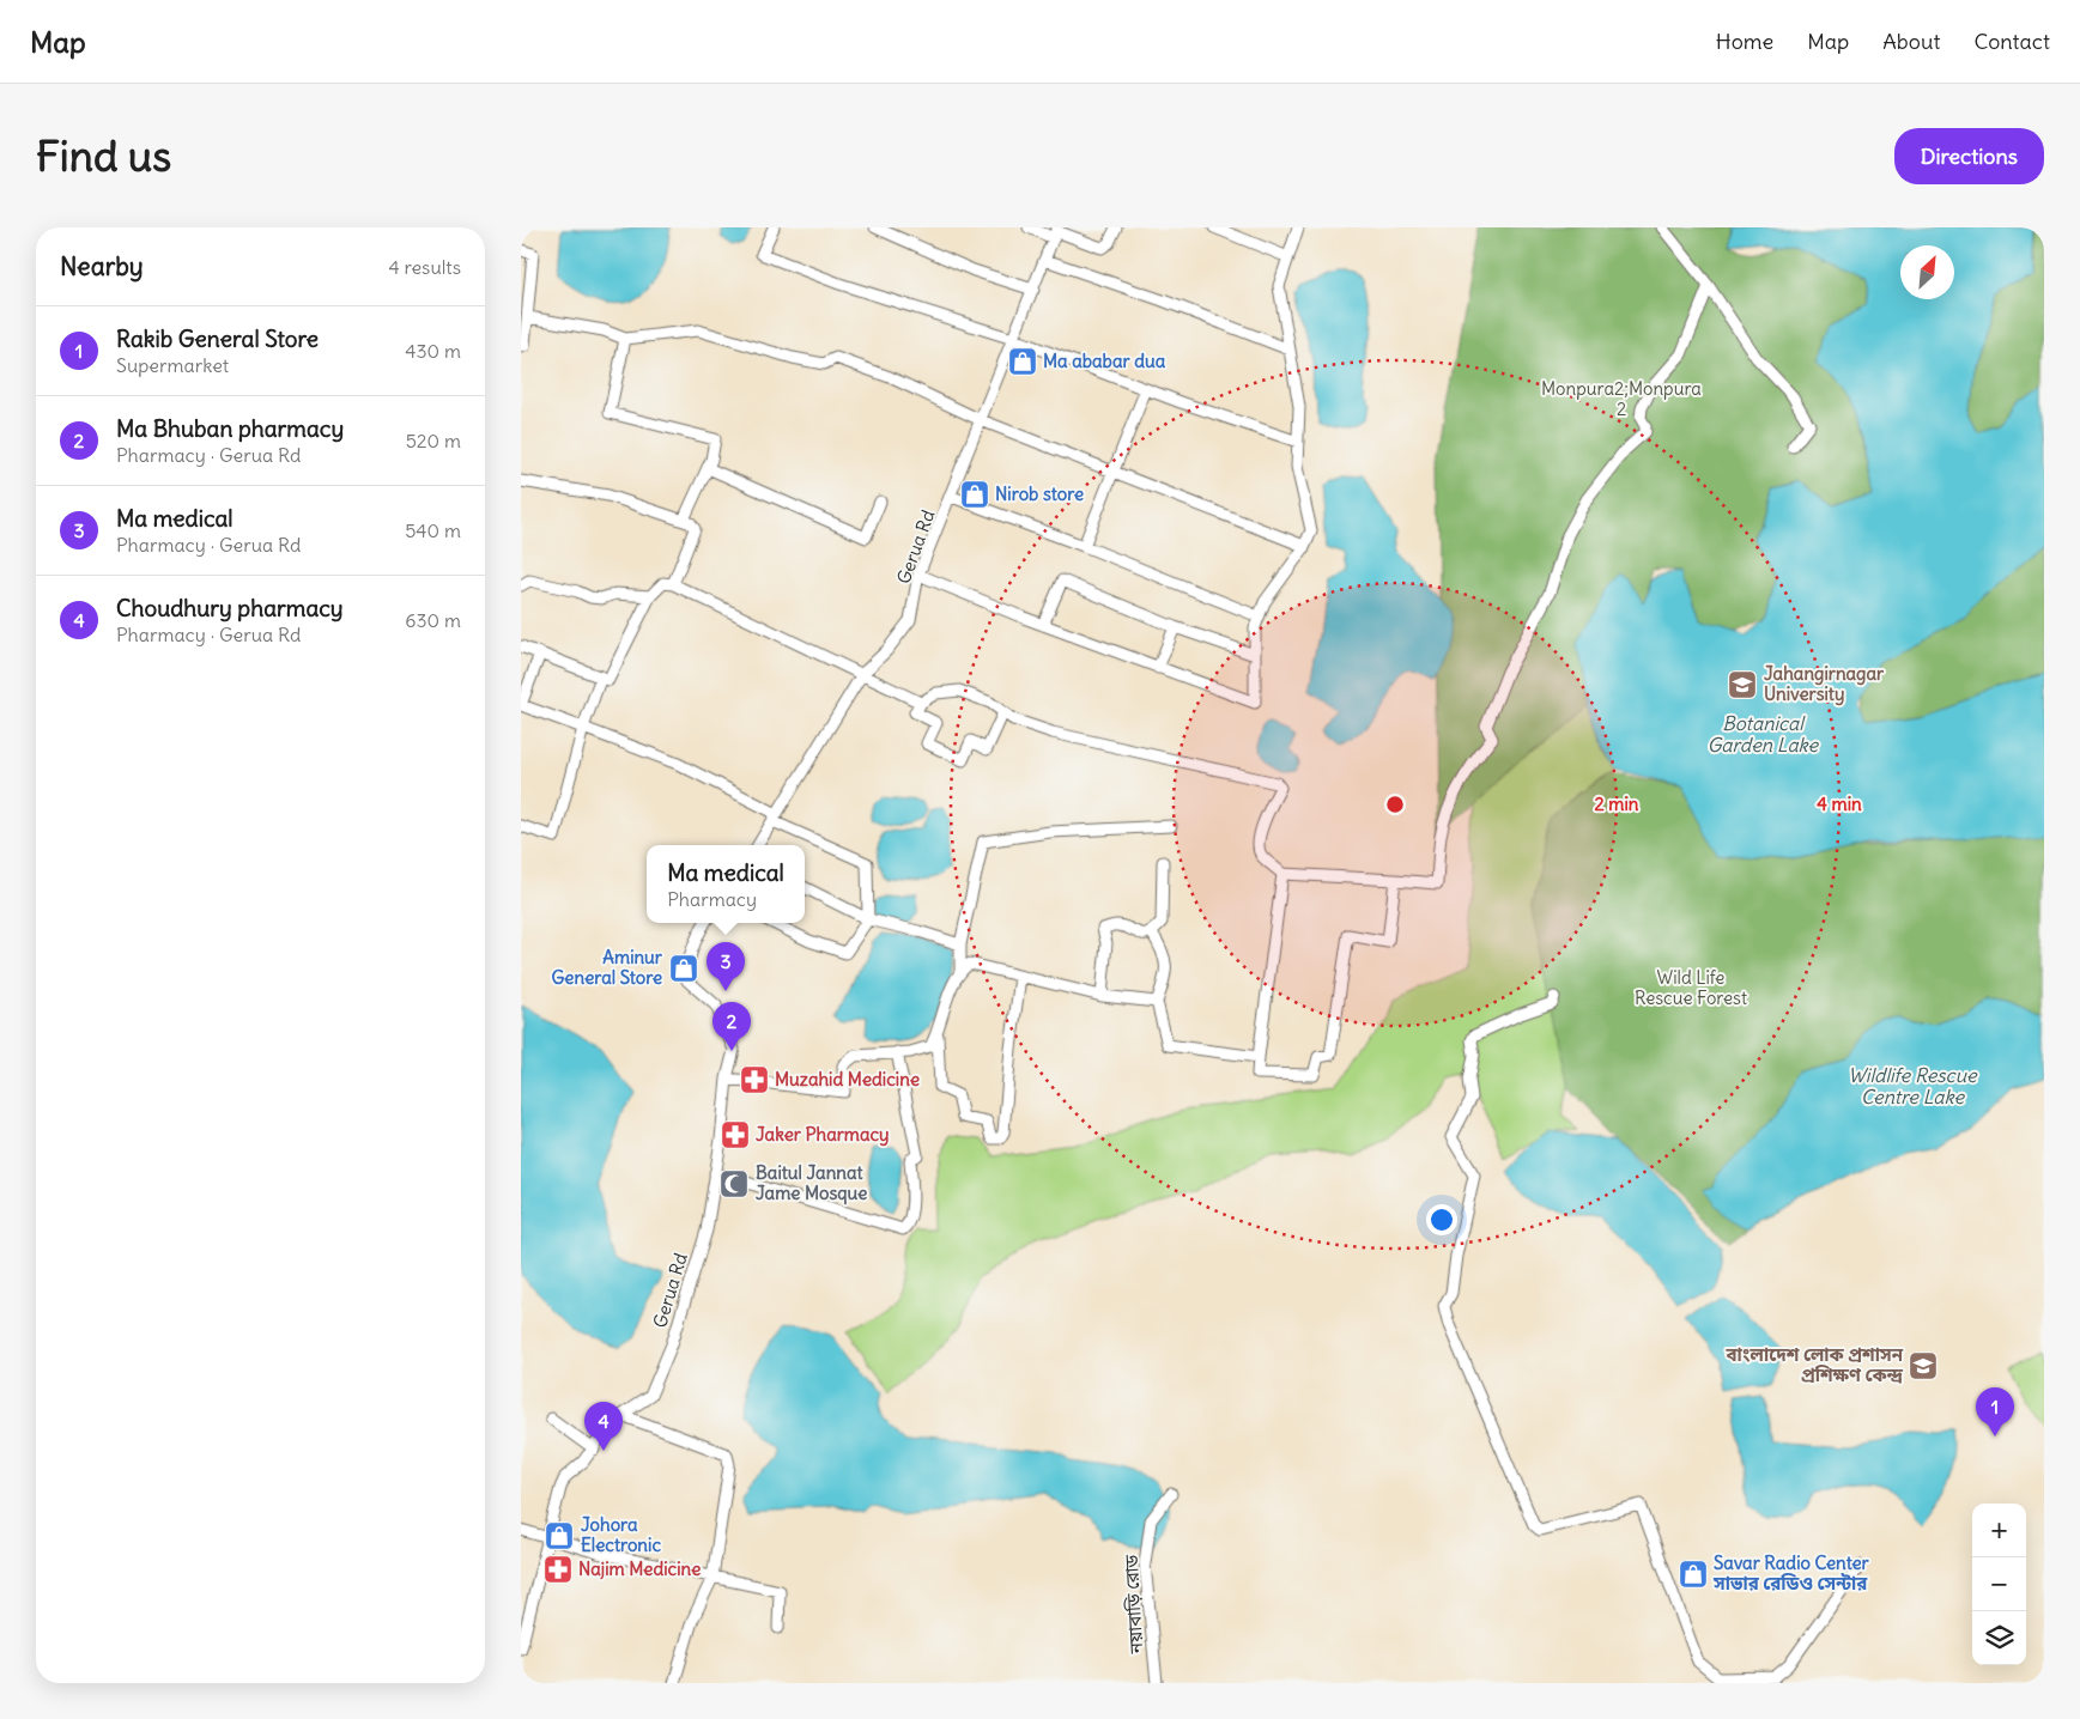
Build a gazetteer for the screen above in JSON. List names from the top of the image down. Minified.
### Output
{"streets":{"street":["Gerua Rd","নয়াবাড়ি রোড"]},"water":["Botanical Garden Lake","Wildlife Rescue Centre Lake"],"parks":["Monpura2;Monpura 2","Wild Life Rescue Forest"],"places":{"shop":["Ma ababar dua","Nirob store","Aminur General Store","Johora Electronic","Savar Radio Center সাভার রেডিও সেন্টার"],"school or university":["Jahangirnagar University","বাংলাদেশ লোক প্রশাসন প্রশিক্ষণ কেন্দ্র"],"pharmacy":["Muzahid Medicine","Jaker Pharmacy","Najim Medicine"],"mosque":["Baitul Jannat Jame Mosque"]},"north":"top right","page":{"header":"Map","nav":["Home","Map","About","Contact"],"buttons":"Directions","title":"Find us","heading":["Nearby","4 results"],"list":[{"mark":"1","name":"Rakib General Store","note":"Supermarket","value":"430 m"},{"mark":"2","name":"Ma Bhuban pharmacy","note":"Pharmacy · Gerua Rd","value":"520 m"},{"mark":"3","name":"Ma medical","note":"Pharmacy · Gerua Rd","value":"540 m"},{"mark":"4","name":"Choudhury pharmacy","note":"Pharmacy · Gerua Rd","value":"630 m"}],"popup":["Ma medical","Pharmacy"],"pins":["3","2","1","4"],"map_buttons":["+","−"]},"rings":["2 min","4 min"]}
